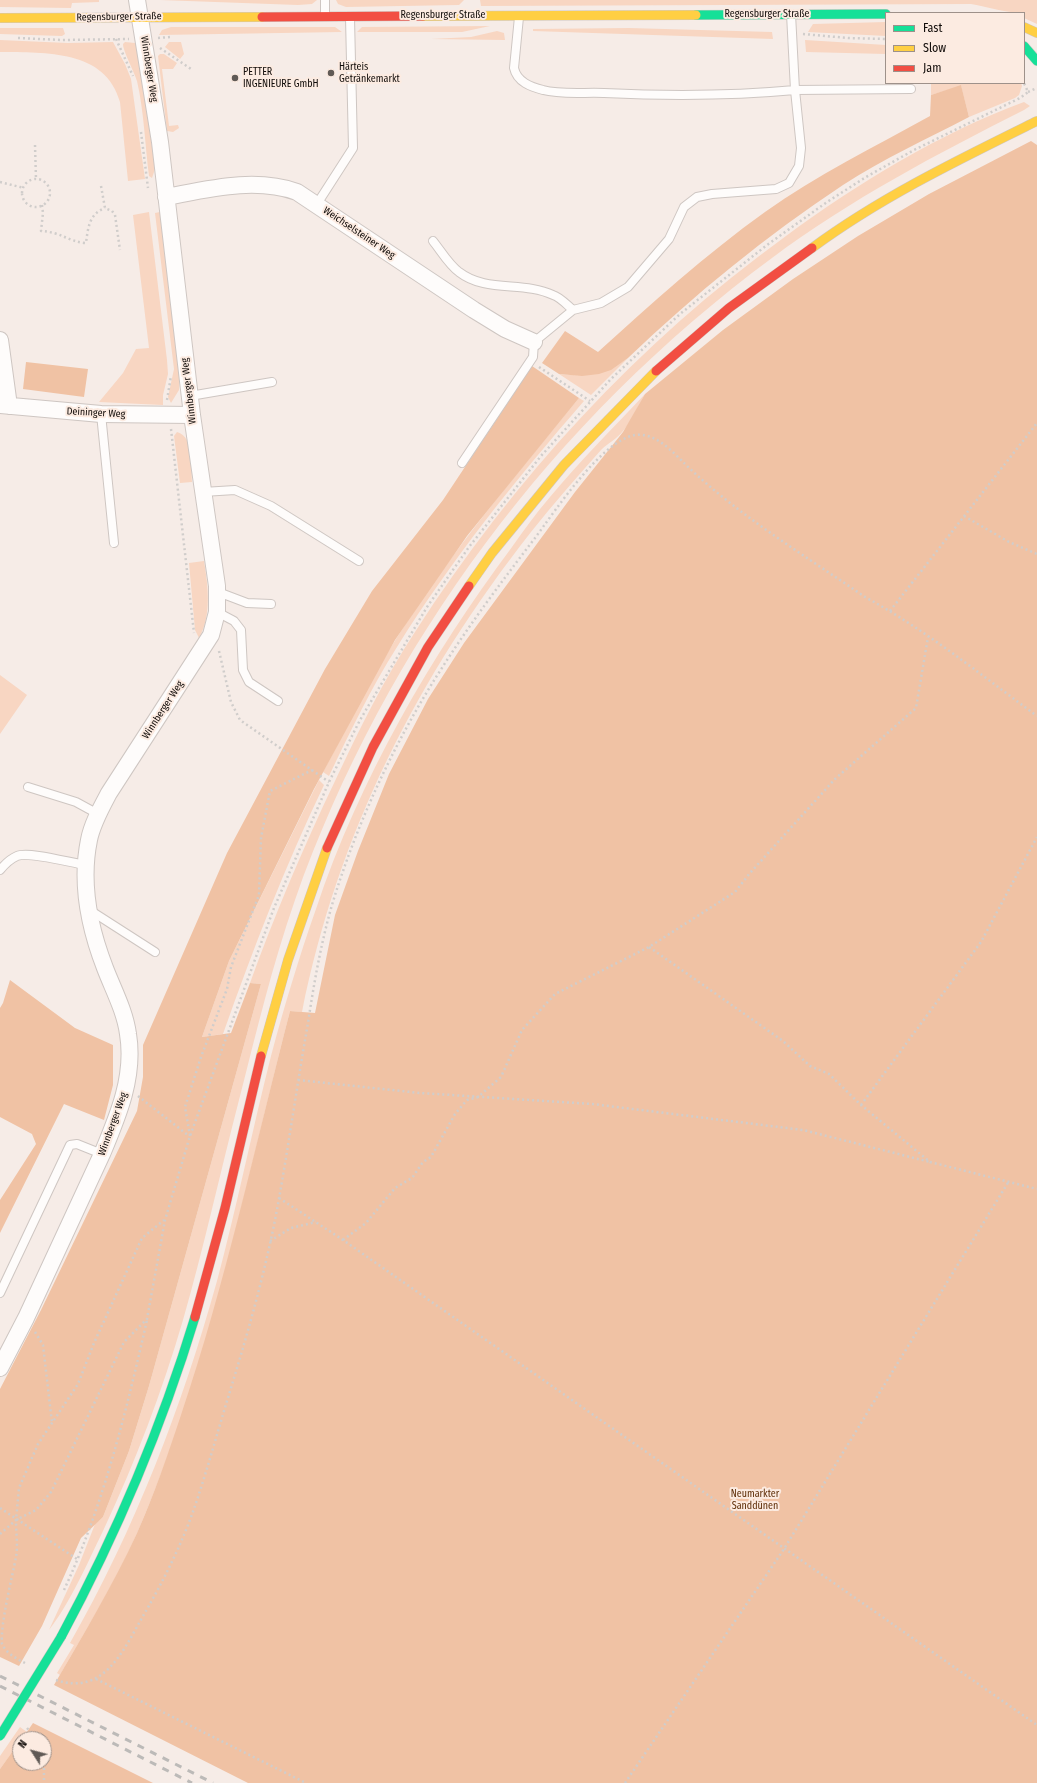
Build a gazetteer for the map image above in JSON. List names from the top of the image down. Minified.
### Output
{"streets":{"main road":["Regensburger Straße"],"street":["Winnberger Weg","Weichselsteiner Weg","Deininger Weg"]},"crossings":[["Regensburger Straße","Winnberger Weg"],["Winnberger Weg","Weichselsteiner Weg"],["Winnberger Weg","Deininger Weg"]],"parks":["Neumarkter Sanddünen"],"places":["Härteis Getränkemarkt","PETTER INGENIEURE GmbH"],"legend":["Fast","Slow","Jam"],"north":"top left"}
